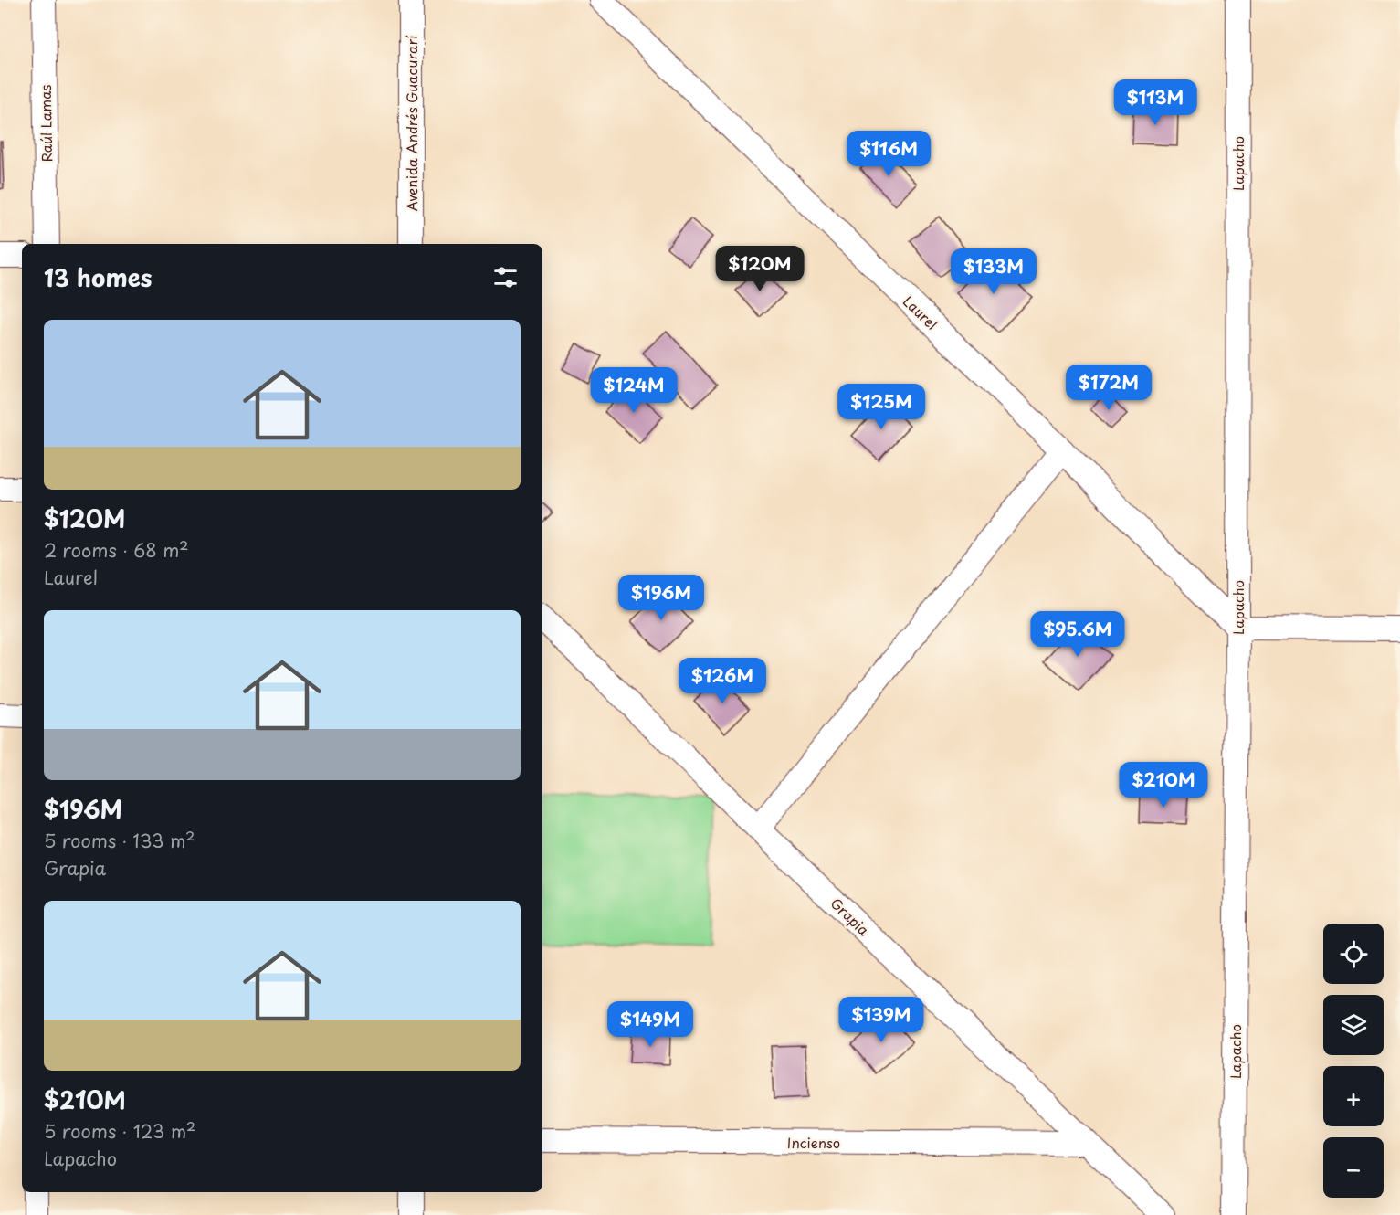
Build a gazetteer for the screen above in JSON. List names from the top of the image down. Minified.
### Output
{"streets":{"street":["Raúl Lamas","Avenida Andrés Guacurarí","Lapacho","Laurel","Grapia","Incienso"]},"crossings":[["Lapacho","Laurel"],["Grapia","Incienso"]],"page":{"price":["$113M","$116M","$120M","$133M","$172M","$124M","$125M","$196M","$95.6M","$126M","$210M","$139M","$149M"],"heading":"13 homes","list":[{"name":"$120M","note":"2 rooms · 68 m² · Laurel"},{"name":"$196M","note":"5 rooms · 133 m² · Grapia"},{"name":"$210M","note":"5 rooms · 123 m² · Lapacho"}],"map_buttons":["+","−"]}}
